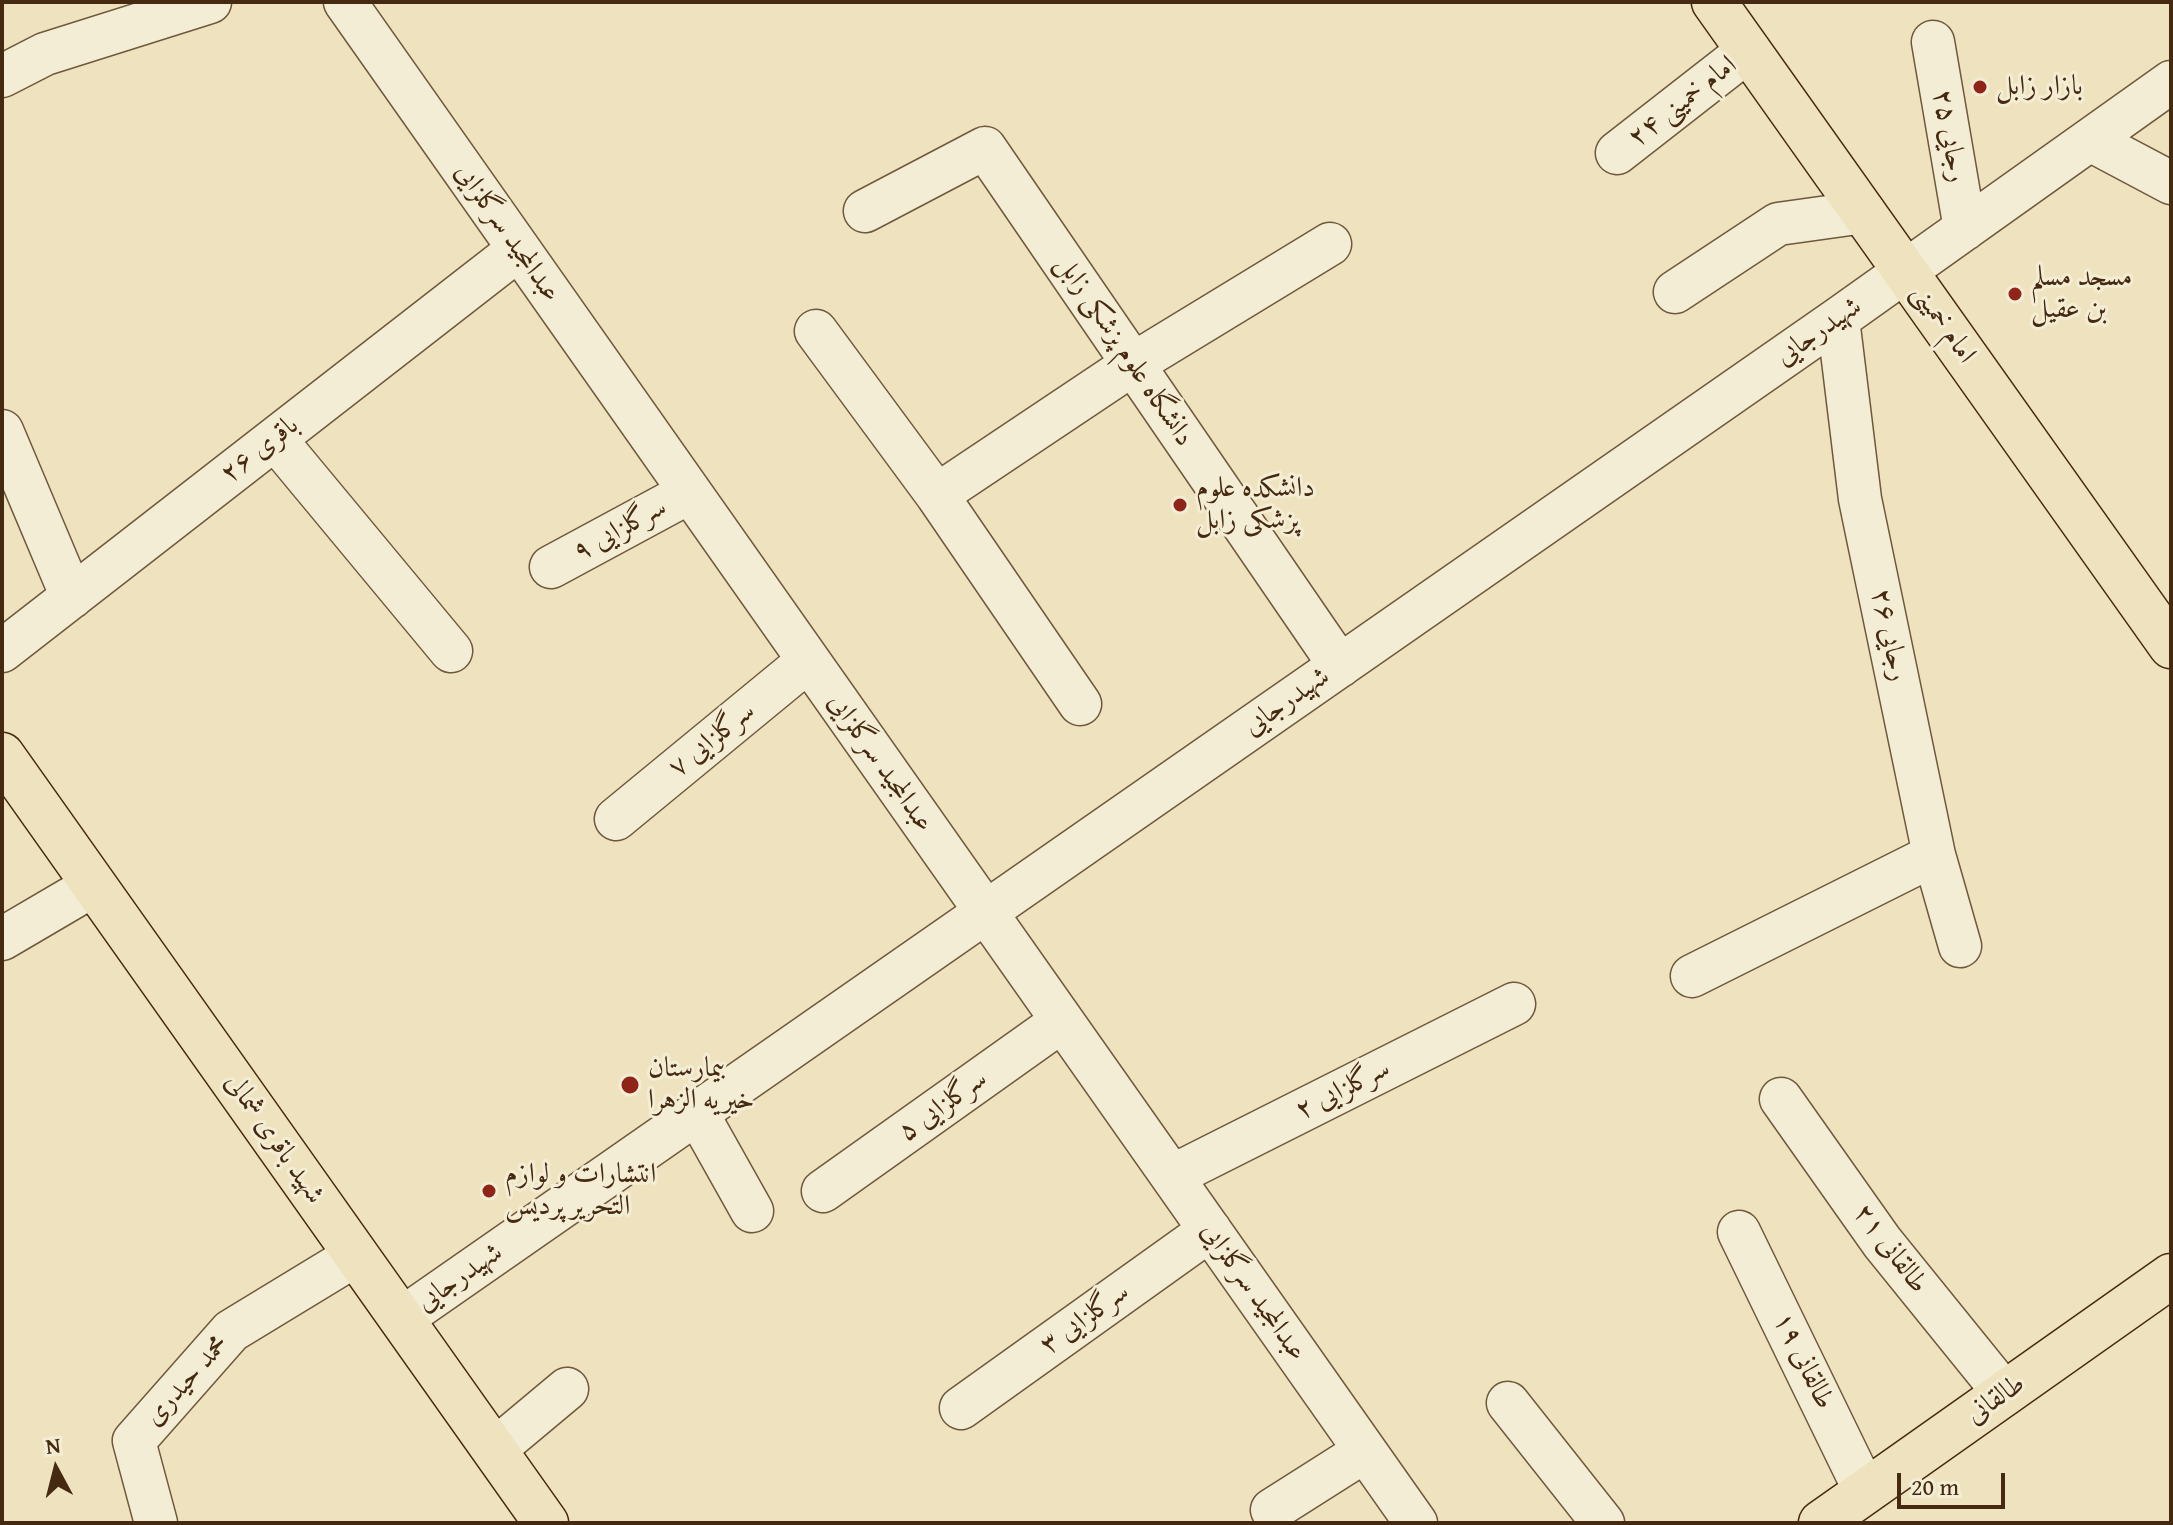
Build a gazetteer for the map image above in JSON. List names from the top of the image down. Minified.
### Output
{"streets":{"main road":["امام خمینی","شهید باقری شمالی","طالقانی"],"street":["امام خمینی ۲۴","رجایی ۲۵","عبدالمجید سرگلزایی","شهیدرجایی","دانشگاه علوم پزشکی زابل","باقری ۲۶","سرگلزایی ۹","رجایی ۲۶","سرگلزایی ۷","سرگلزایی ۲","سرگلزایی ۵","طالقانی ۲۱","سرگلزایی ۳","طالقانی ۱۹","محمد حیدری"]},"crossings":[["امام خمینی ۲۴","امام خمینی"],["رجایی ۲۵","شهیدرجایی"],["عبدالمجید سرگلزایی","شهیدرجایی"],["عبدالمجید سرگلزایی","باقری ۲۶"],["عبدالمجید سرگلزایی","سرگلزایی ۹"],["عبدالمجید سرگلزایی","سرگلزایی ۷"],["عبدالمجید سرگلزایی","سرگلزایی ۲"],["عبدالمجید سرگلزایی","سرگلزایی ۵"],["عبدالمجید سرگلزایی","سرگلزایی ۳"],["امام خمینی","شهیدرجایی"],["شهیدرجایی","دانشگاه علوم پزشکی زابل"],["شهیدرجایی","رجایی ۲۶"],["شهیدرجایی","شهید باقری شمالی"],["شهید باقری شمالی","محمد حیدری"],["طالقانی ۲۱","طالقانی"],["طالقانی ۱۹","طالقانی"]],"places":["بازار زابل","مسجد مسلم بن عقیل","دانشکده علوم پزشکی زابل","بیمارستان خیریه الزهرا","انتشارات و لوازم التحریر پردیس"],"scale_bar":"20 m","north":"top"}
